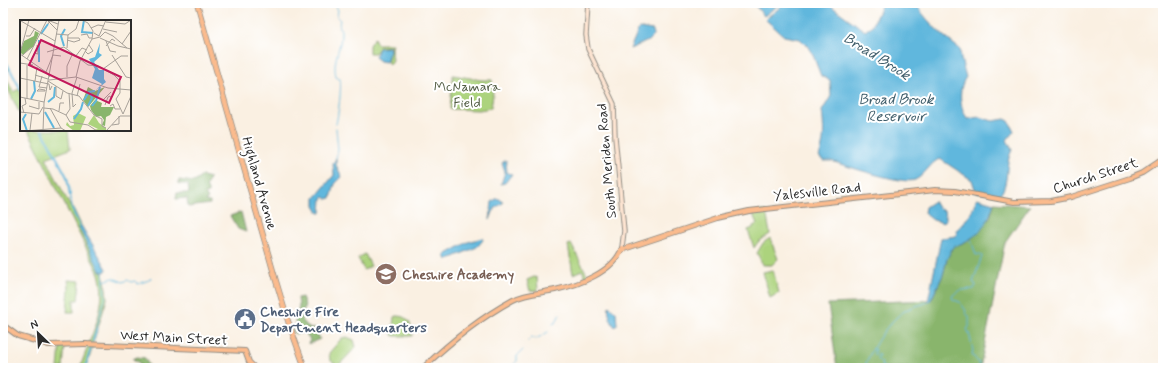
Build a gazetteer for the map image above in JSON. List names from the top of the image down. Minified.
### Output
{"streets":{"highway":["Highland Avenue"],"main road":["South Meriden Road","Church Street","Yalesville Road","West Main Street"]},"crossings":[["South Meriden Road","Yalesville Road"],["Church Street","Yalesville Road"]],"water":["Broad Brook","Broad Brook Reservoir"],"parks":["McNamara Field"],"places":{"school or university":["Cheshire Academy"],"public building":["Cheshire Fire Department Headquarters"]},"north":"top left"}
